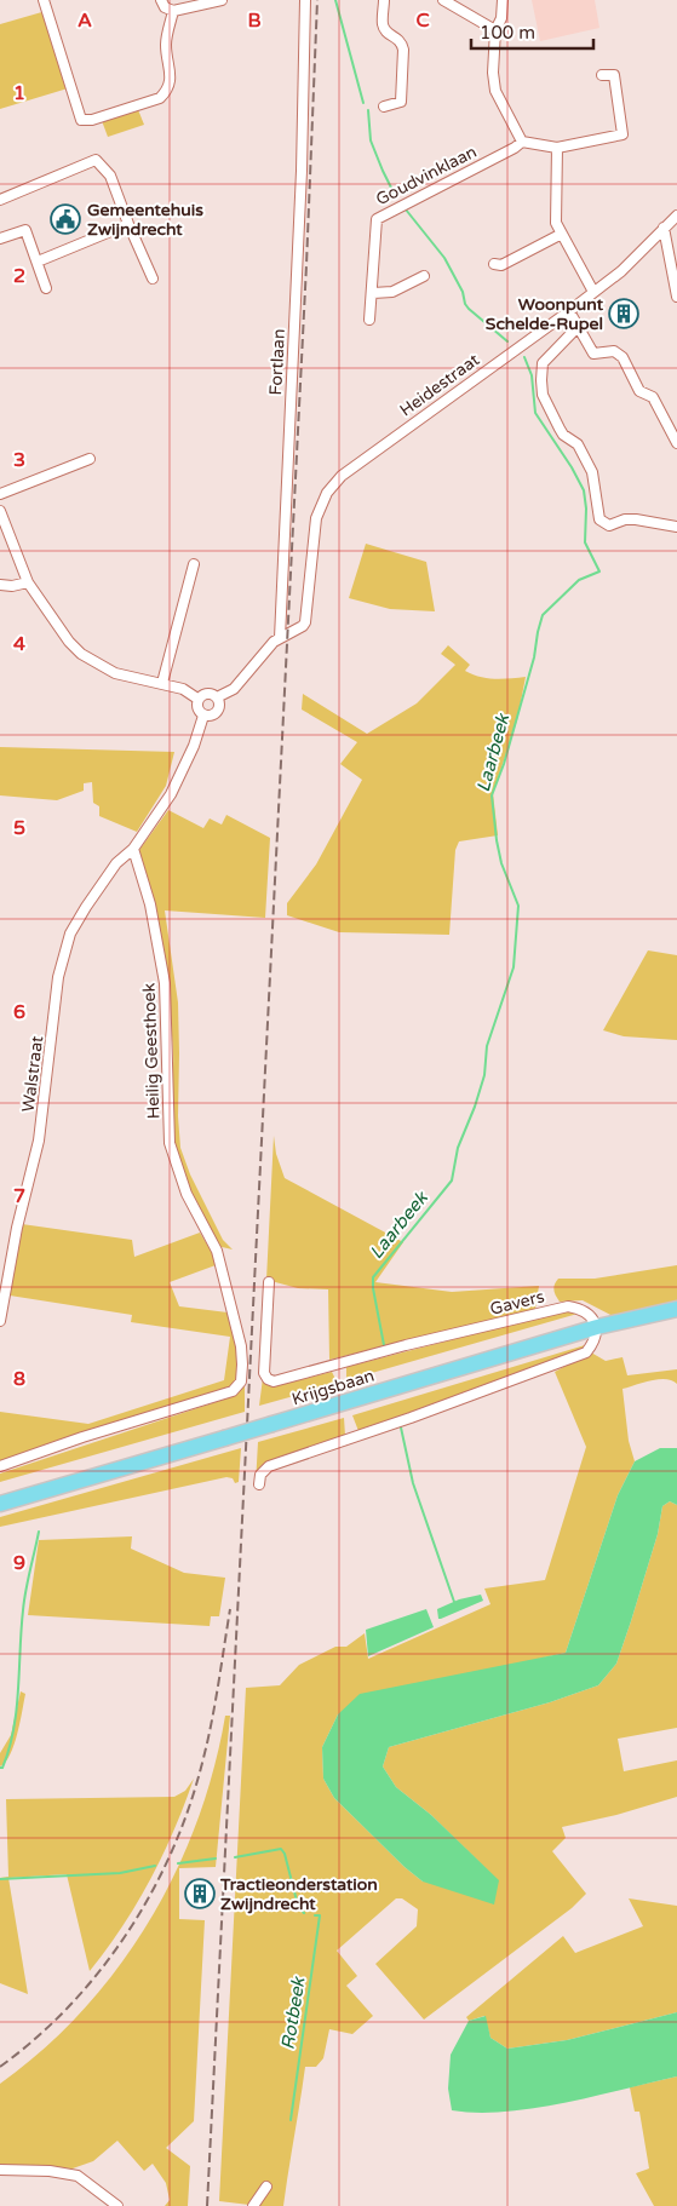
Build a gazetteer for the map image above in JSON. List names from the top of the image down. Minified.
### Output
{"streets":{"main road":["Krijgsbaan"],"street":["Goudvinklaan","Fortlaan","Heidestraat","Heilig Geesthoek","Walstraat","Gavers"]},"crossings":[["Fortlaan","Heidestraat"],["Heilig Geesthoek","Walstraat"],["Gavers","Krijgsbaan"]],"water":["Laarbeek","Rotbeek"],"places":{"public building":["Gemeentehuis Zwijndrecht"],"building":["Woonpunt Schelde-Rupel","Tractieonderstation Zwijndrecht"]},"scale_bar":"100 m","grid":{"columns":["A","B","C"],"rows":["1","2","3","4","5","6","7","8","9"]}}
